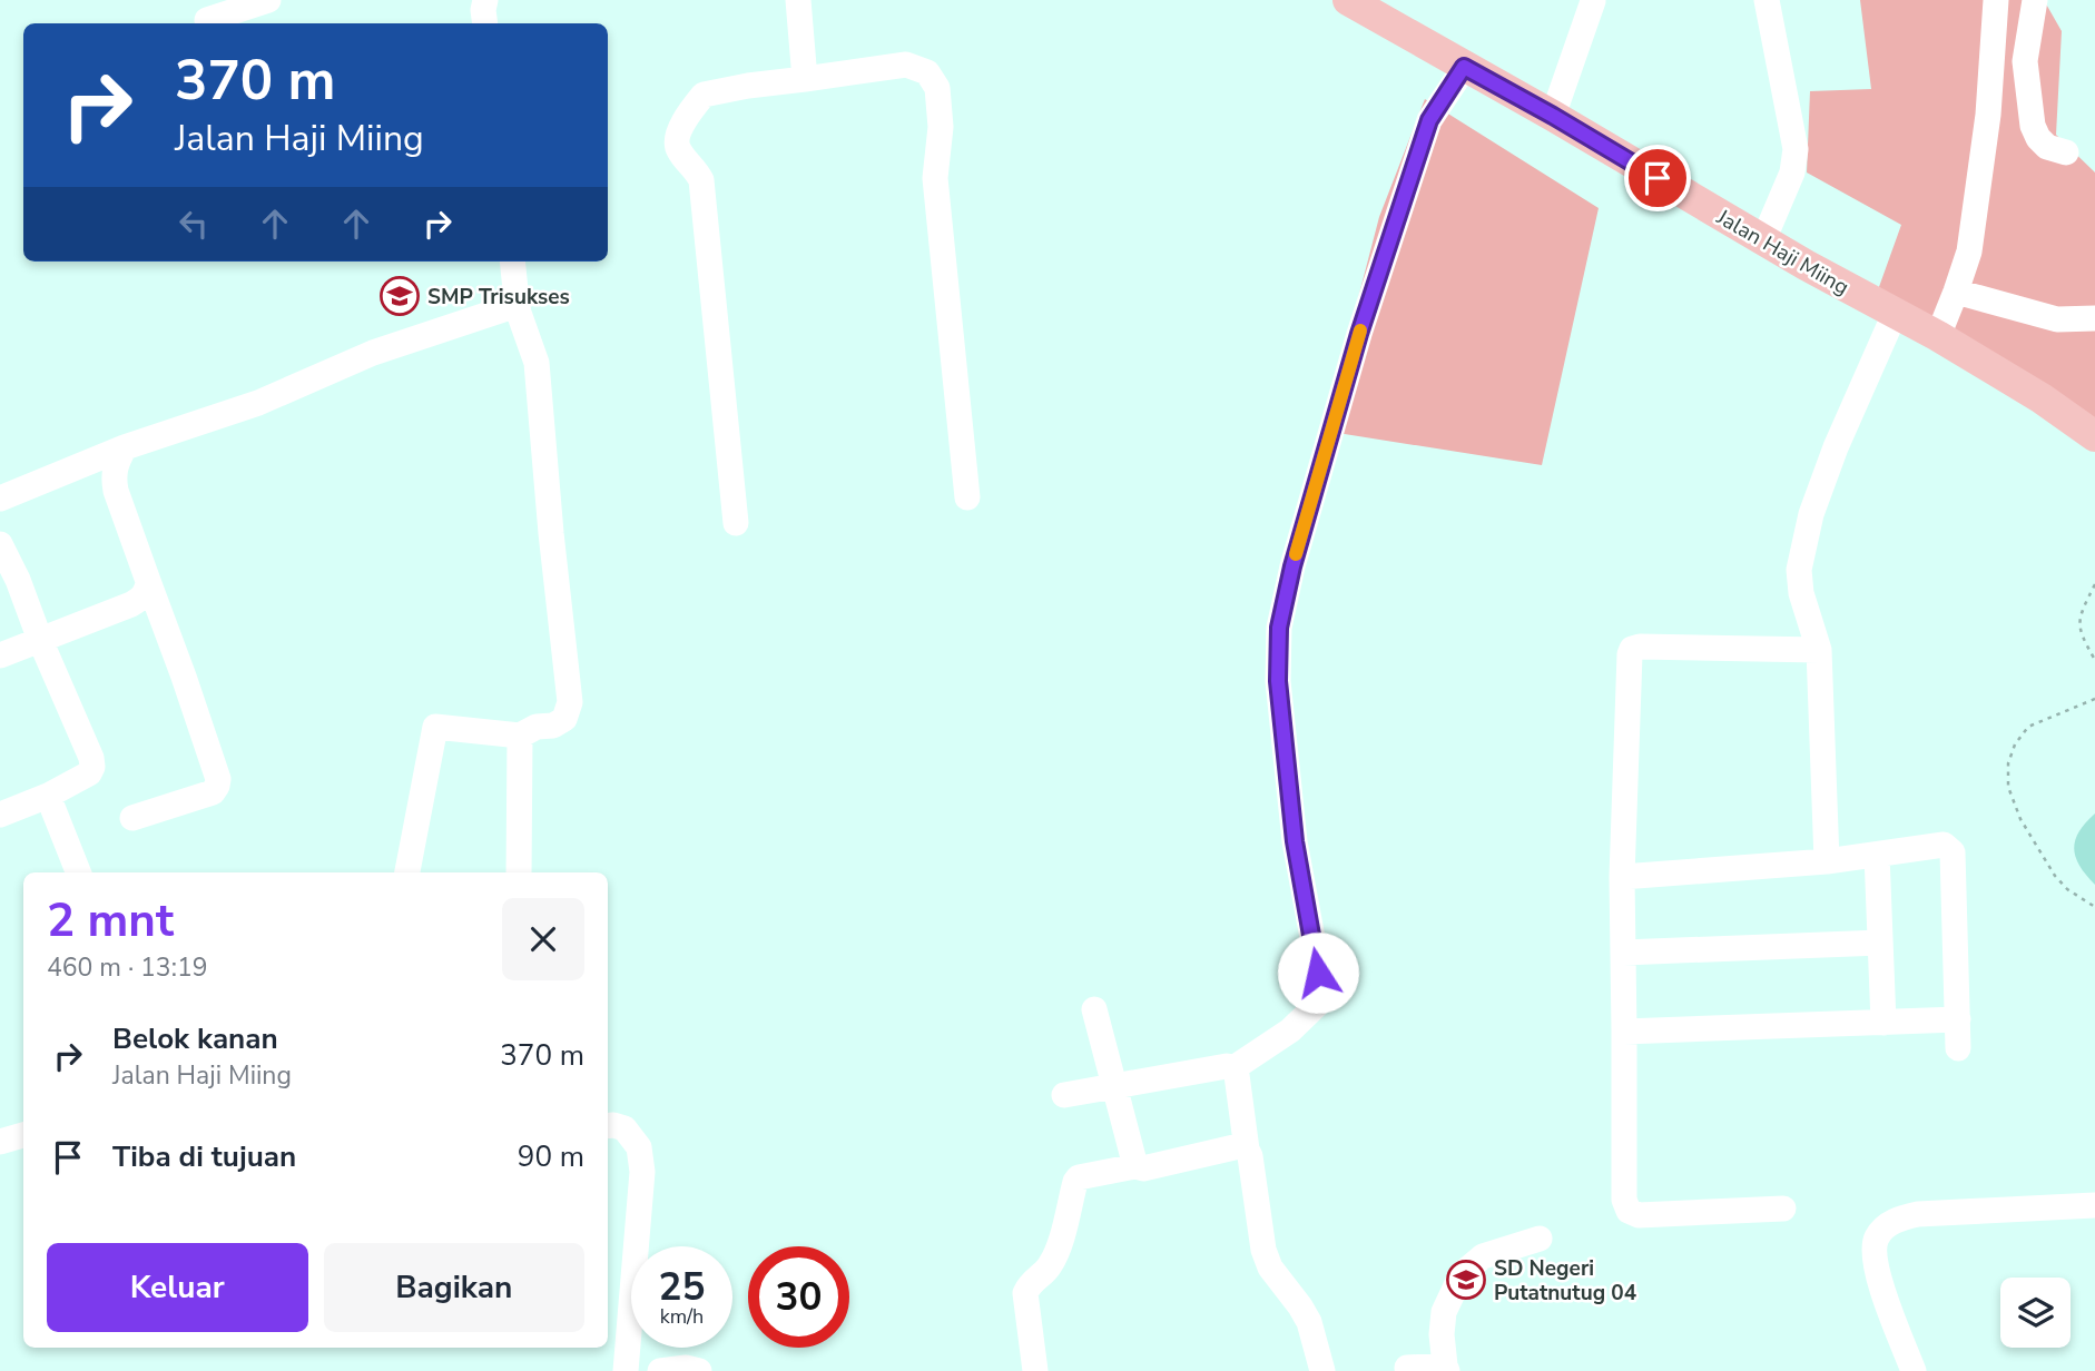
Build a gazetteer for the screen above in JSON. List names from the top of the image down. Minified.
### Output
{"streets":{"main road":["Jalan Haji Miing"]},"places":{"school or university":["SMP Trisukses","SD Negeri Putatnutug 04"]},"page":{"turn":["370 m","Jalan Haji Miing"],"heading":["2 mnt","460 m · 13:19"],"list":[{"name":"Belok kanan","note":"Jalan Haji Miing","value":"370 m"},{"name":"Tiba di tujuan","value":"90 m"}],"buttons":["Keluar","Bagikan"],"speed":"25 km/h","limit":"30"}}
